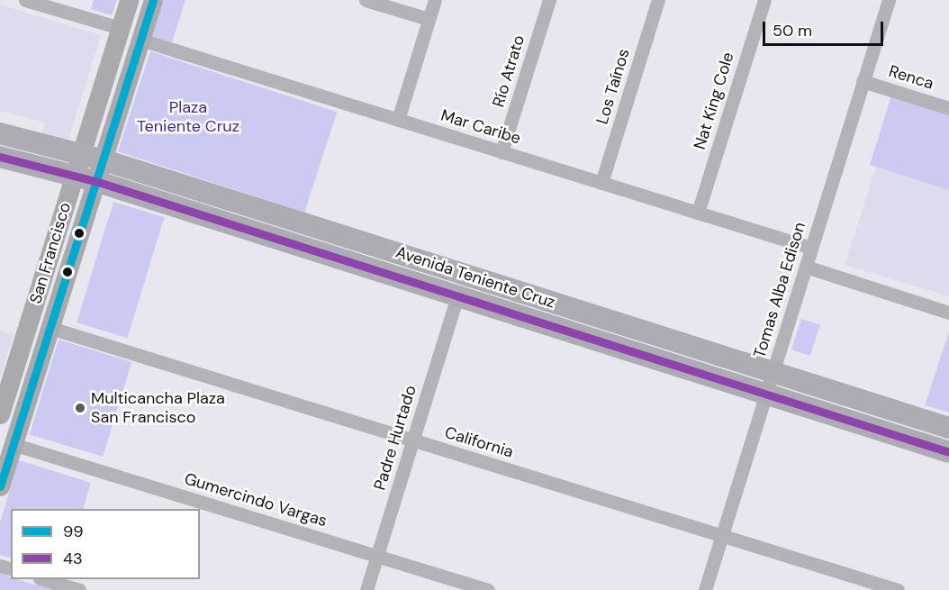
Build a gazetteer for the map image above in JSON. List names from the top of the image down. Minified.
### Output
{"streets":{"main road":["San Francisco","Avenida Teniente Cruz"],"street":["Río Atrato","Renca","Los Taínos","Nat King Cole","Mar Caribe","Tomas Alba Edison","Padre Hurtado","California","Gumercindo Vargas"]},"crossings":[["Río Atrato","Mar Caribe"],["Renca","Tomas Alba Edison"],["Los Taínos","Mar Caribe"],["Nat King Cole","Mar Caribe"],["Mar Caribe","San Francisco"],["Mar Caribe","Tomas Alba Edison"],["San Francisco","Avenida Teniente Cruz"],["San Francisco","California"],["San Francisco","Gumercindo Vargas"],["Avenida Teniente Cruz","Tomas Alba Edison"],["Avenida Teniente Cruz","Padre Hurtado"],["Tomas Alba Edison","California"],["Padre Hurtado","California"],["Padre Hurtado","Gumercindo Vargas"]],"parks":["Plaza Teniente Cruz"],"places":["Multicancha Plaza San Francisco"],"lines":["transit line 99","transit line 43"],"legend":["99","43"],"scale_bar":"50 m"}
